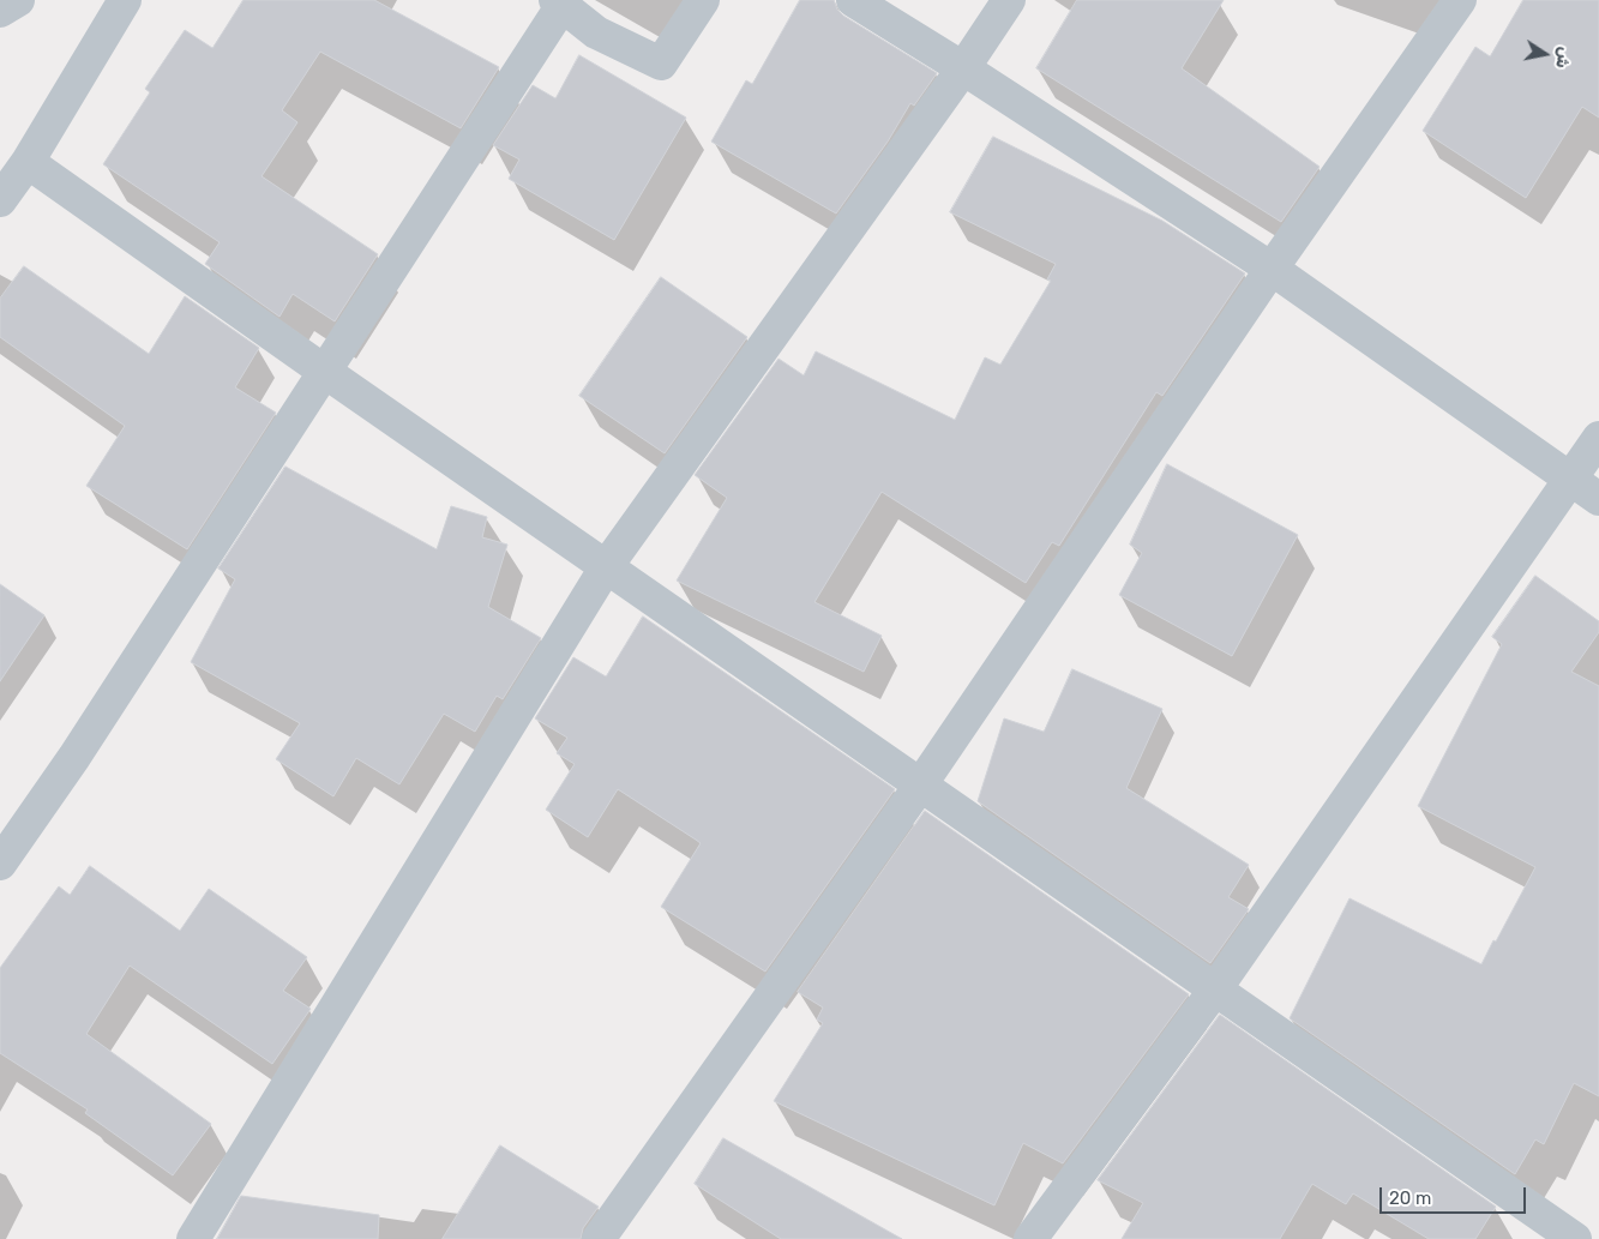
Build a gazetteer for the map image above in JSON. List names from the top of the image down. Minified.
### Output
{"scale_bar":"20 m","north":"right"}
